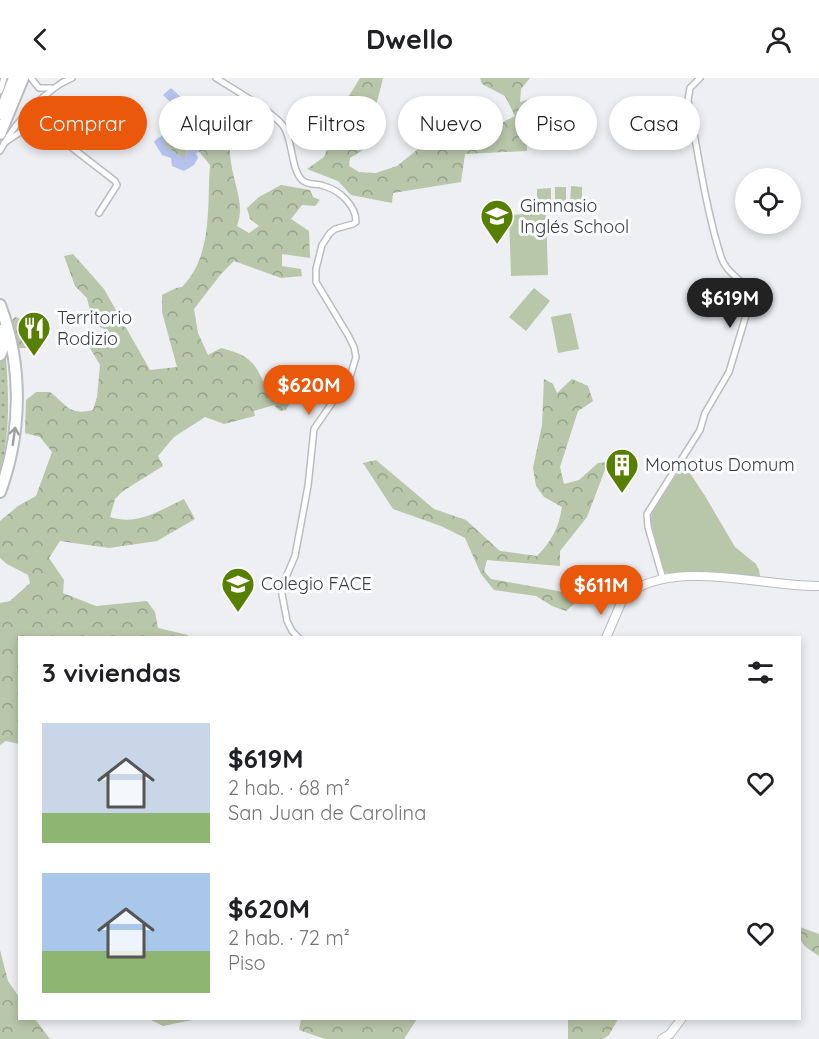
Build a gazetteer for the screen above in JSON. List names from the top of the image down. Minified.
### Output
{"places":{"school or university":["Gimnasio Inglés School","Colegio FACE"],"restaurant":["Territorio Rodizio"],"building":["Momotus Domum"]},"page":{"header":"Dwello","chip":["Comprar","Alquilar","Filtros","Nuevo","Piso","Casa"],"price":["$619M","$620M","$611M"],"heading":"3 viviendas","list":[{"name":"$619M","note":"2 hab. · 68 m² · San Juan de Carolina"},{"name":"$620M","note":"2 hab. · 72 m² · Piso"}]}}
